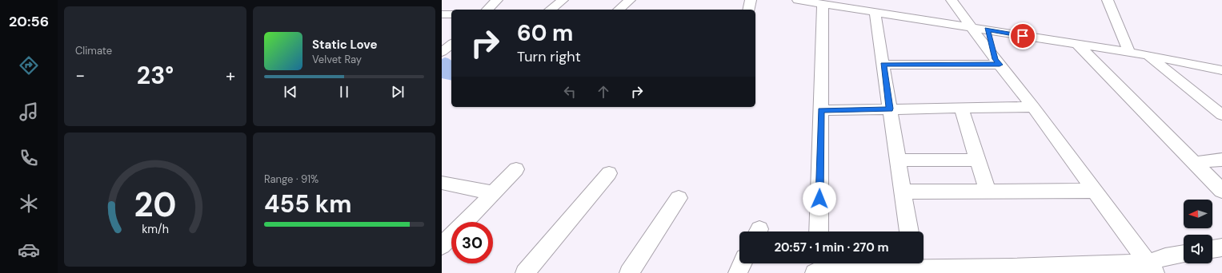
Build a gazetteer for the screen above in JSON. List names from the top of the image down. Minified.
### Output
{"north":"left","page":{"tabs":"20:56","tile":["Climate",["Range · 91%","455 km"]],"turn":["60 m","Turn right"],"song":["Static Love","Velvet Ray"],"heat":["−","23°","+"],"limit":"30","trip":"20:57 · 1 min · 270 m","gauge":["20","km/h"]}}
